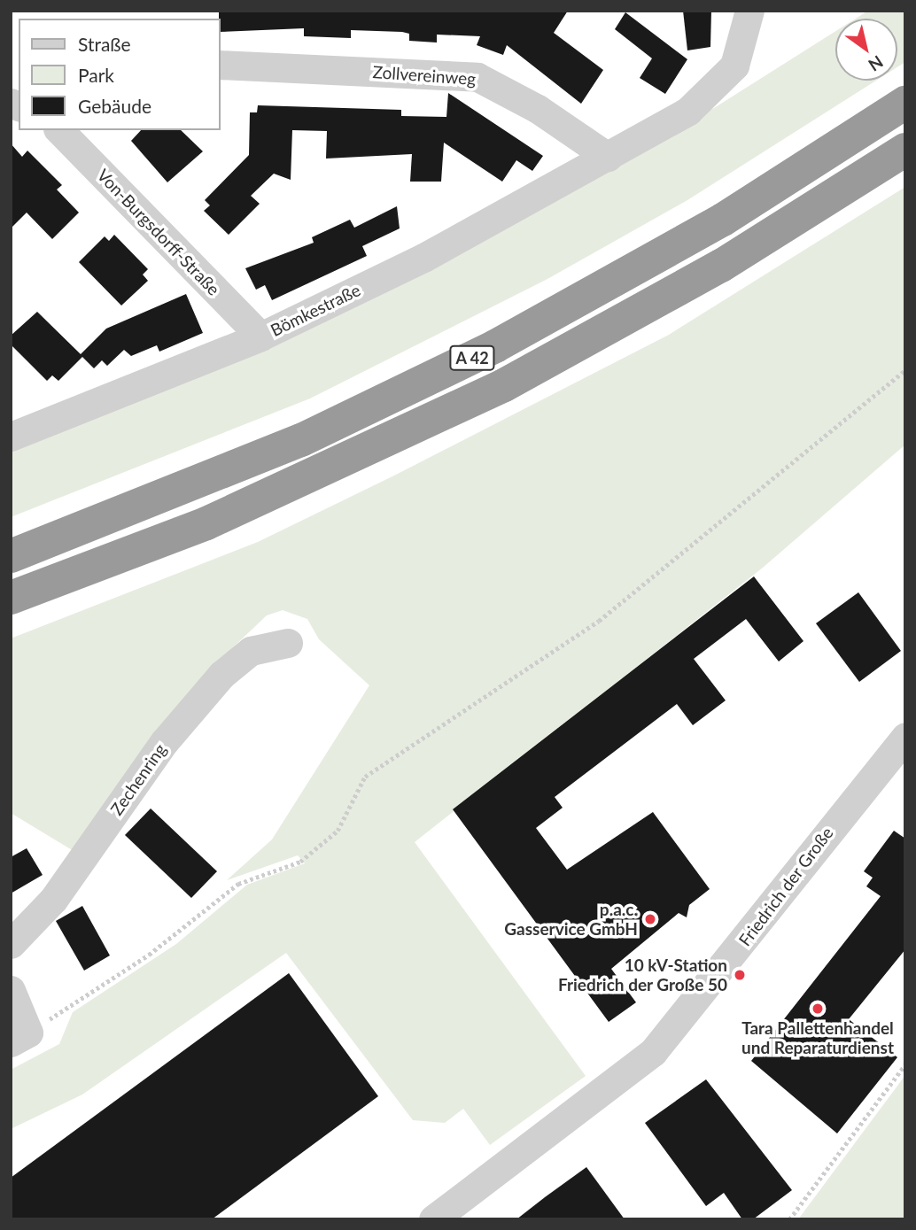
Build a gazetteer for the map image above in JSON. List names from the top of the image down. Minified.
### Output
{"streets":{"highway":["A 42"],"street":["Zollvereinweg","Von-Burgsdorff-Straße","Bömkestraße","Zechenring","Friedrich der Große"]},"crossings":[["Zollvereinweg","Bömkestraße"],["Von-Burgsdorff-Straße","Bömkestraße"]],"places":["p.a.c. Gasservice GmbH","10 kV-Station Friedrich der Große 50","Tara Pallettenhandel und Reparaturdienst"],"legend":["Straße","Park","Gebäude"],"north":"bottom right"}
